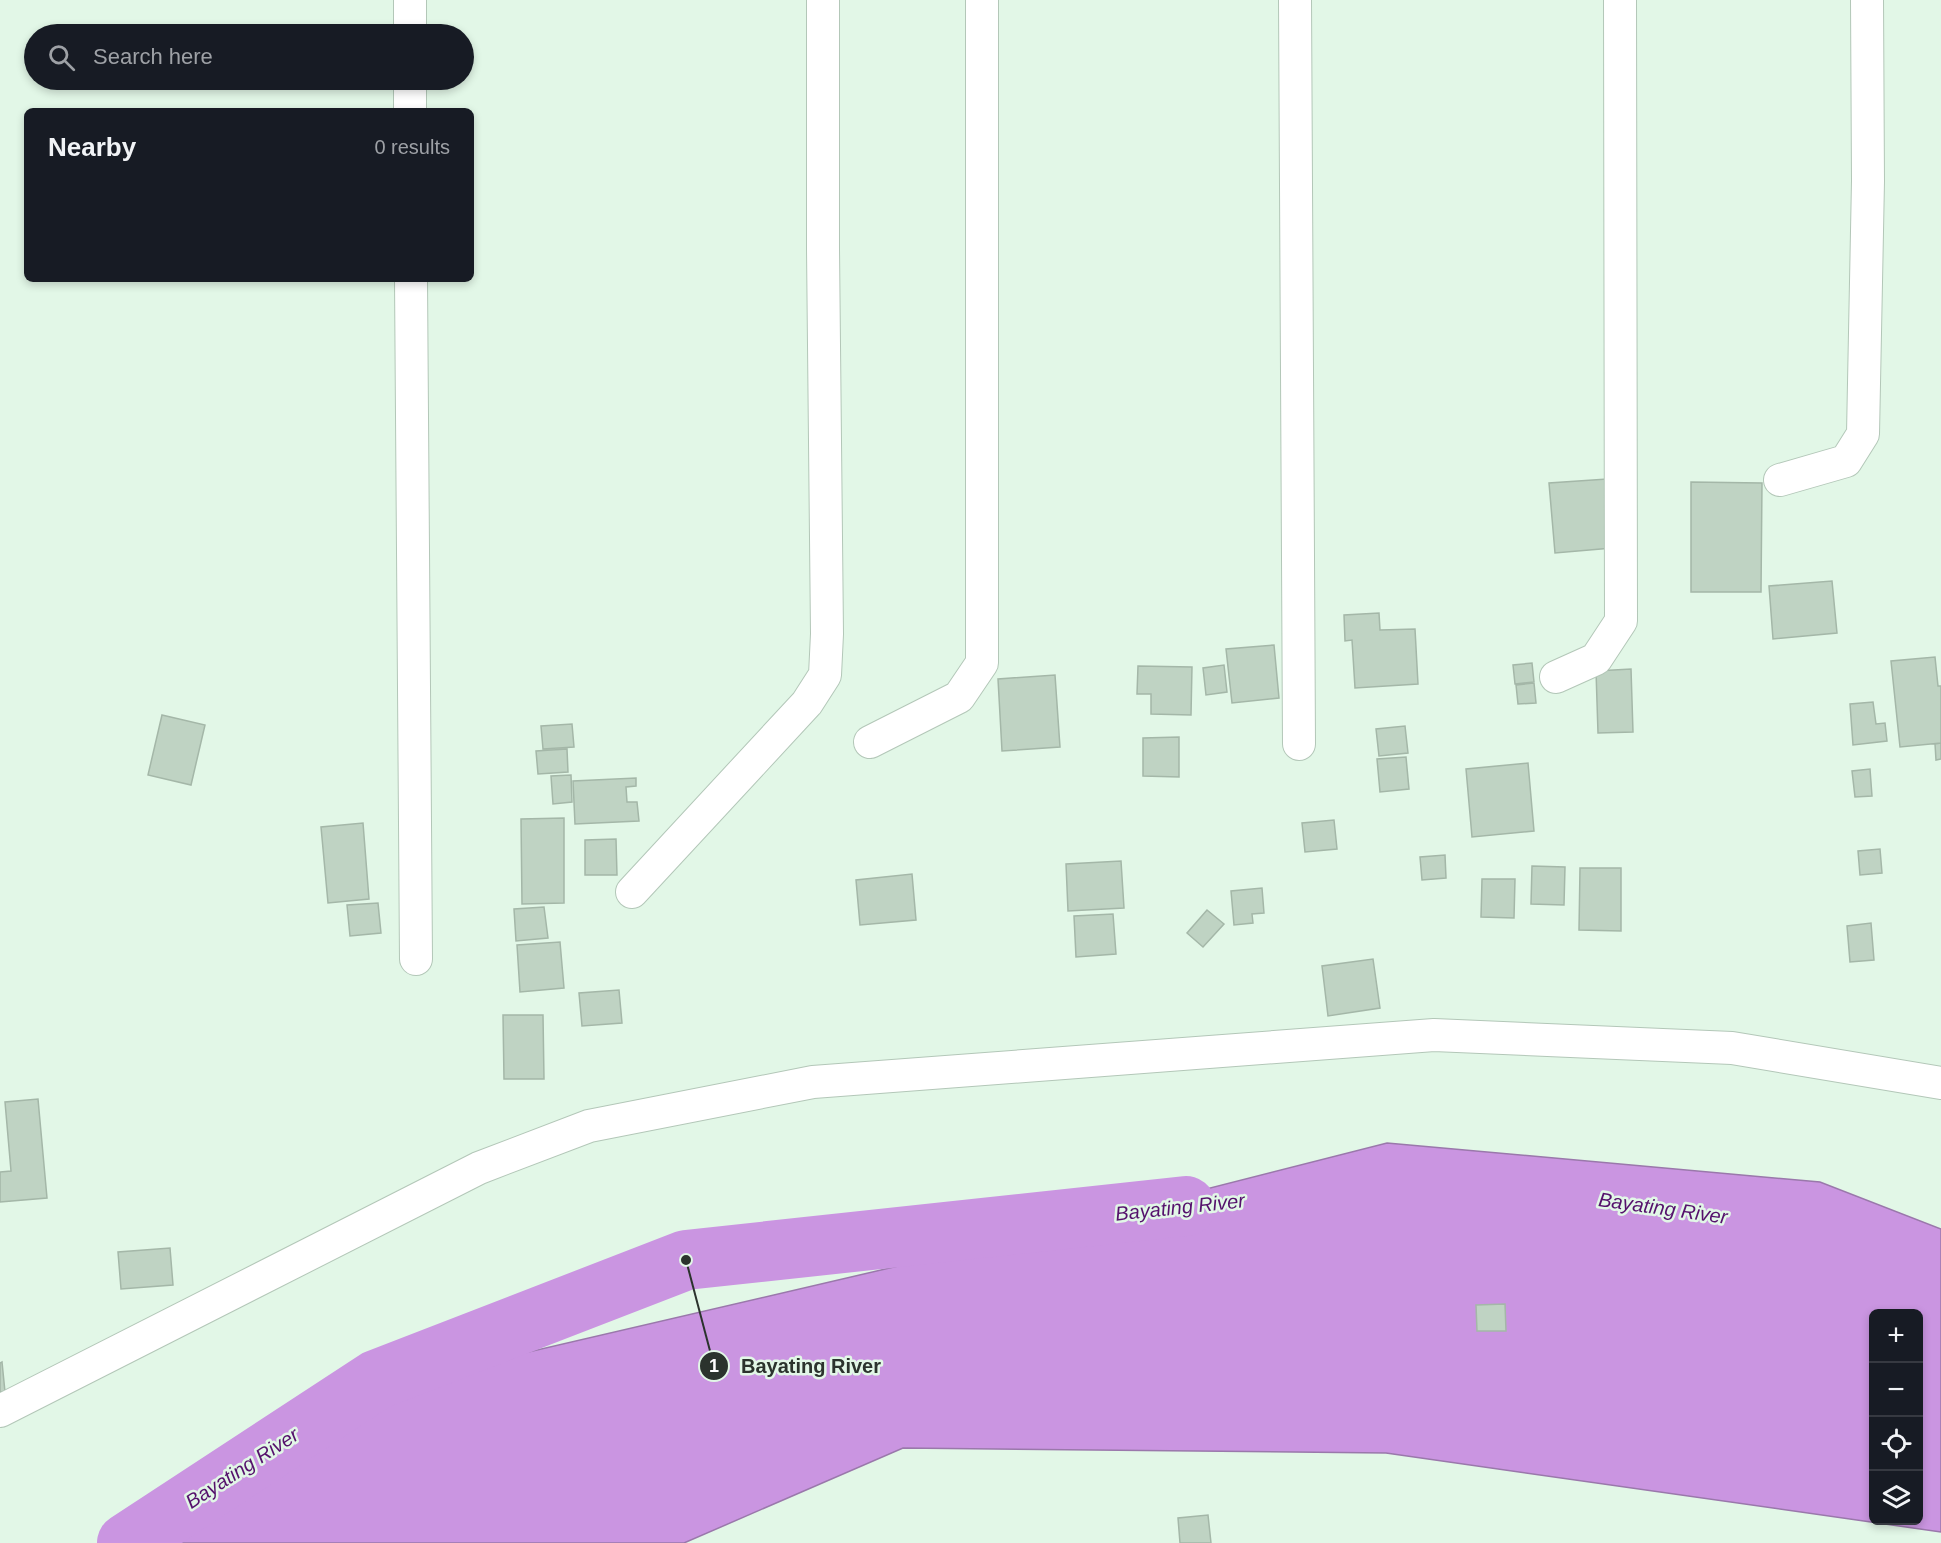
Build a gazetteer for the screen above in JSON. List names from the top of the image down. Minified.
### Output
{"water":["Bayating River"],"places":["Bayating River"],"page":{"search":"Search here","heading":["Nearby","0 results"],"map_buttons":["+","−"]}}
